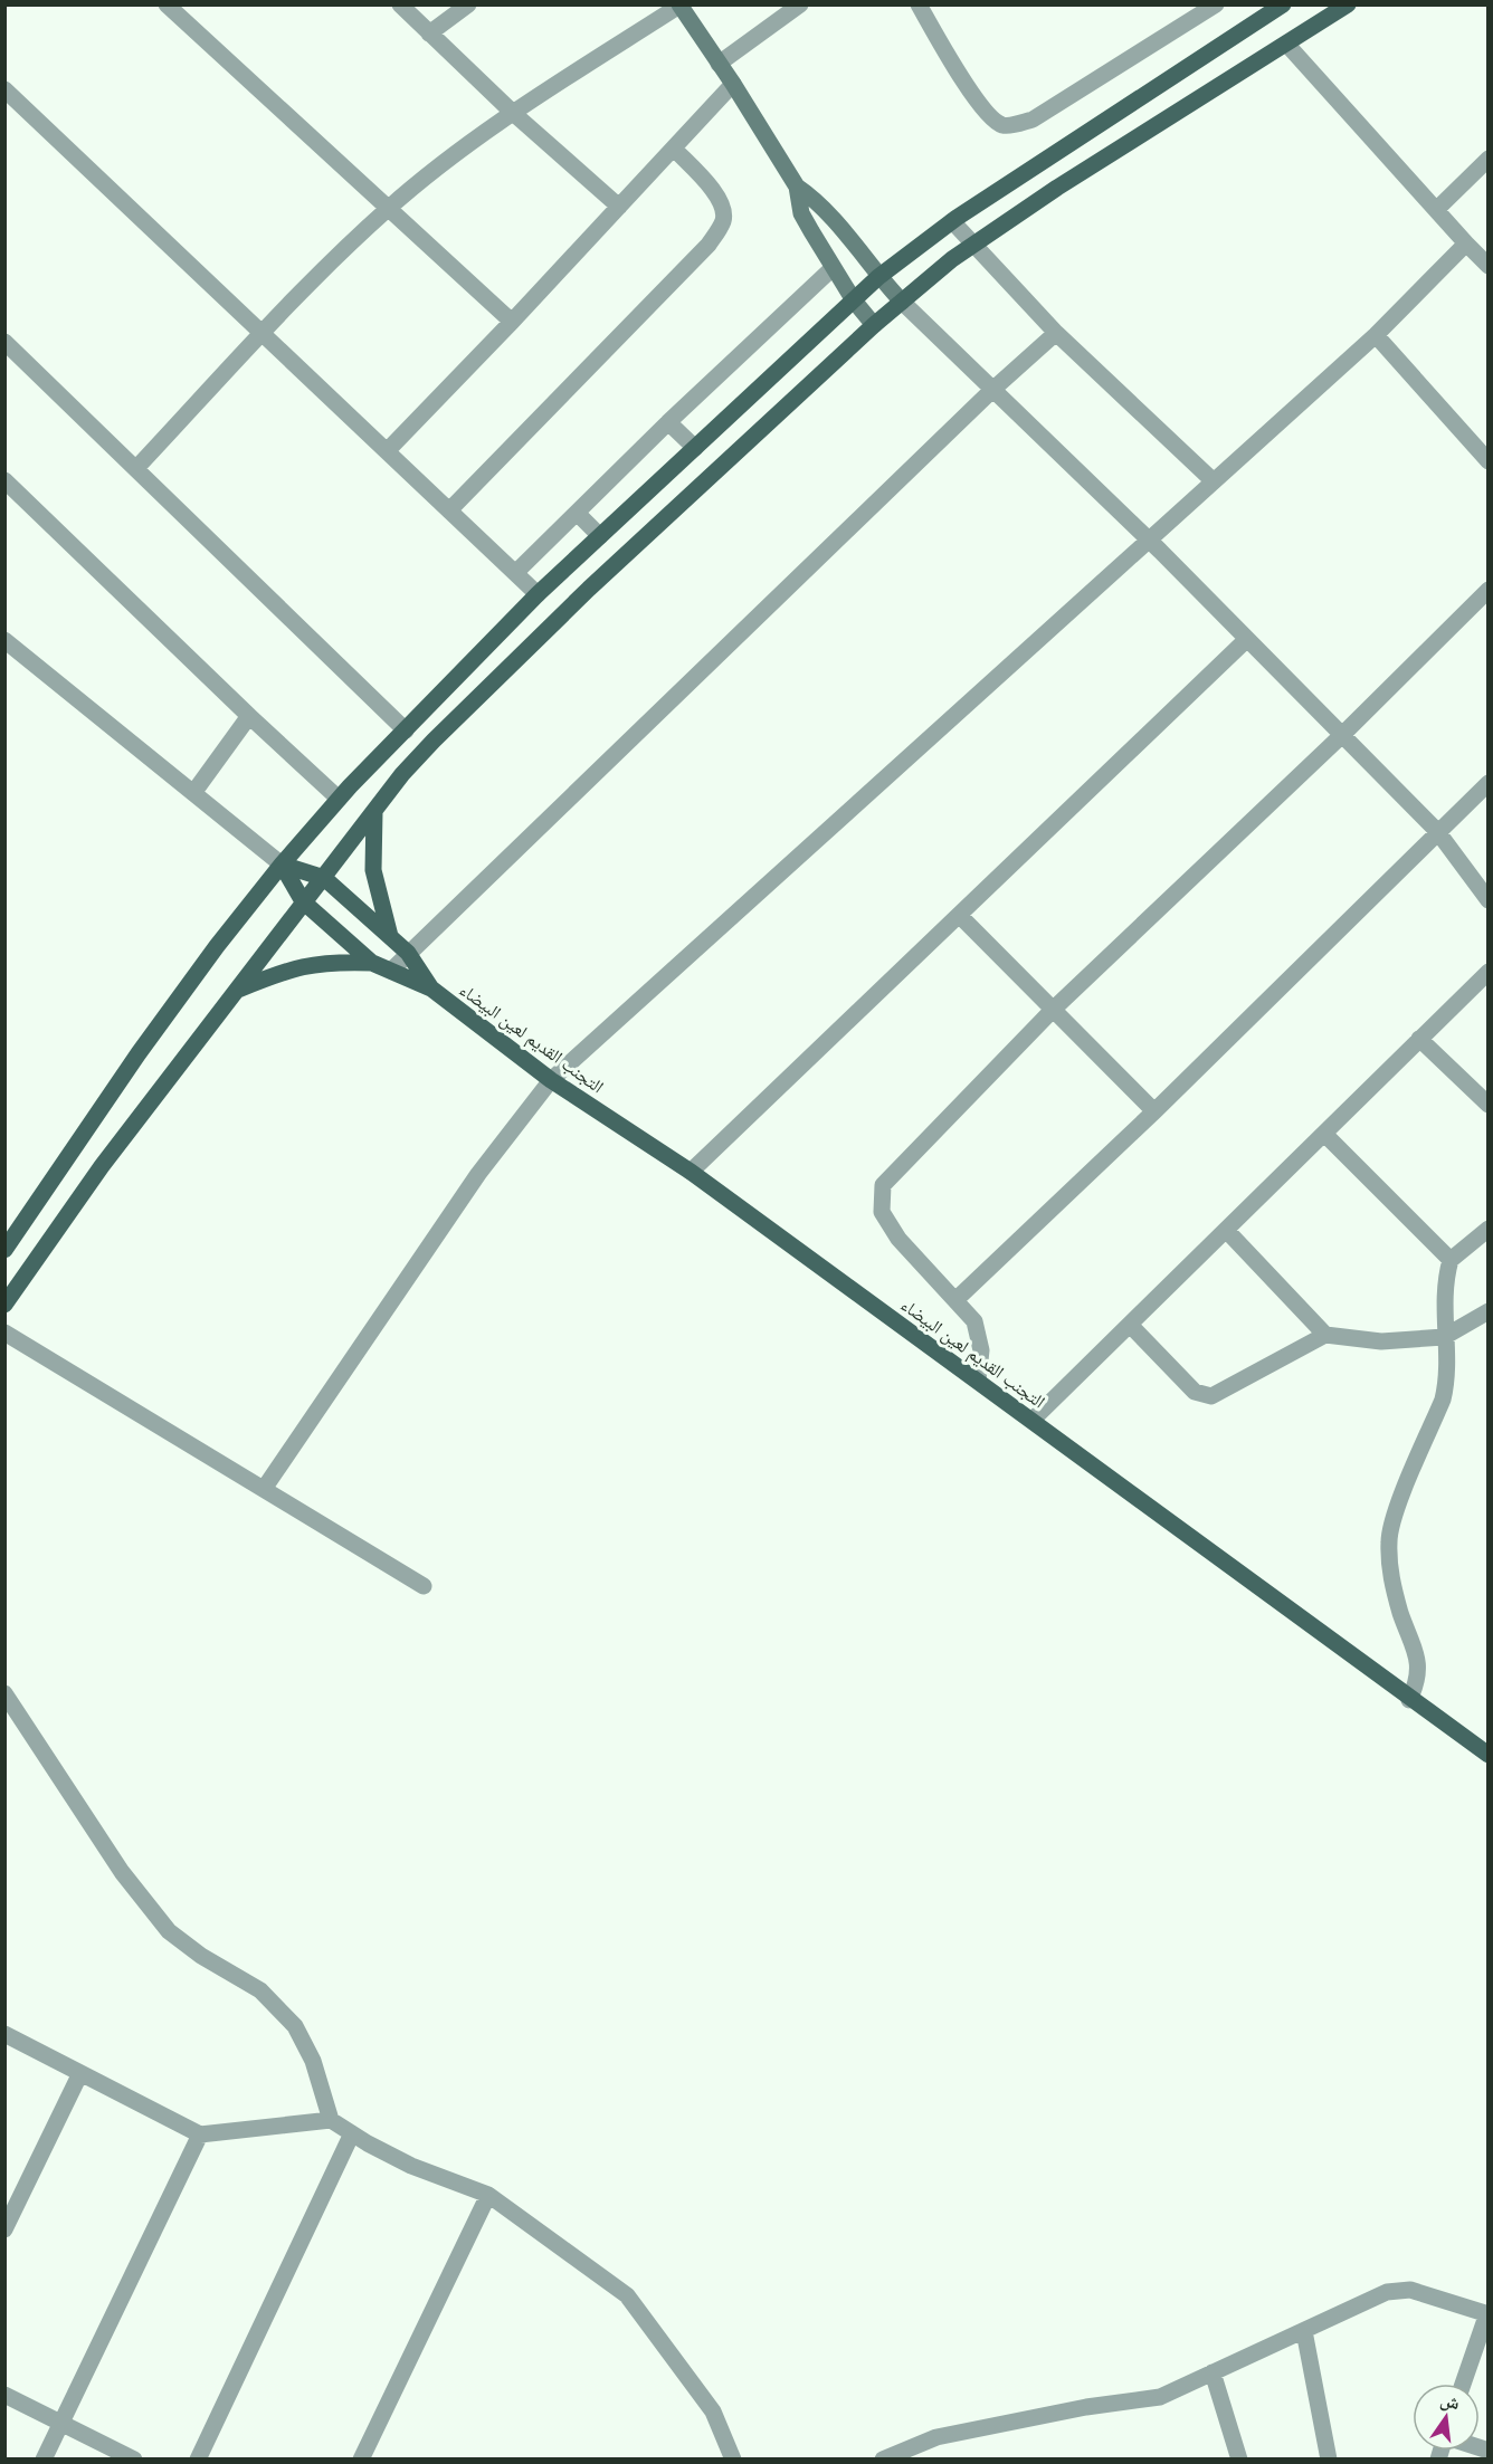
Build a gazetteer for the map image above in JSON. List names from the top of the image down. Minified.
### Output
{"streets":{"main road":["التجنب القديم لعين البيضاء"]},"north":"top"}
